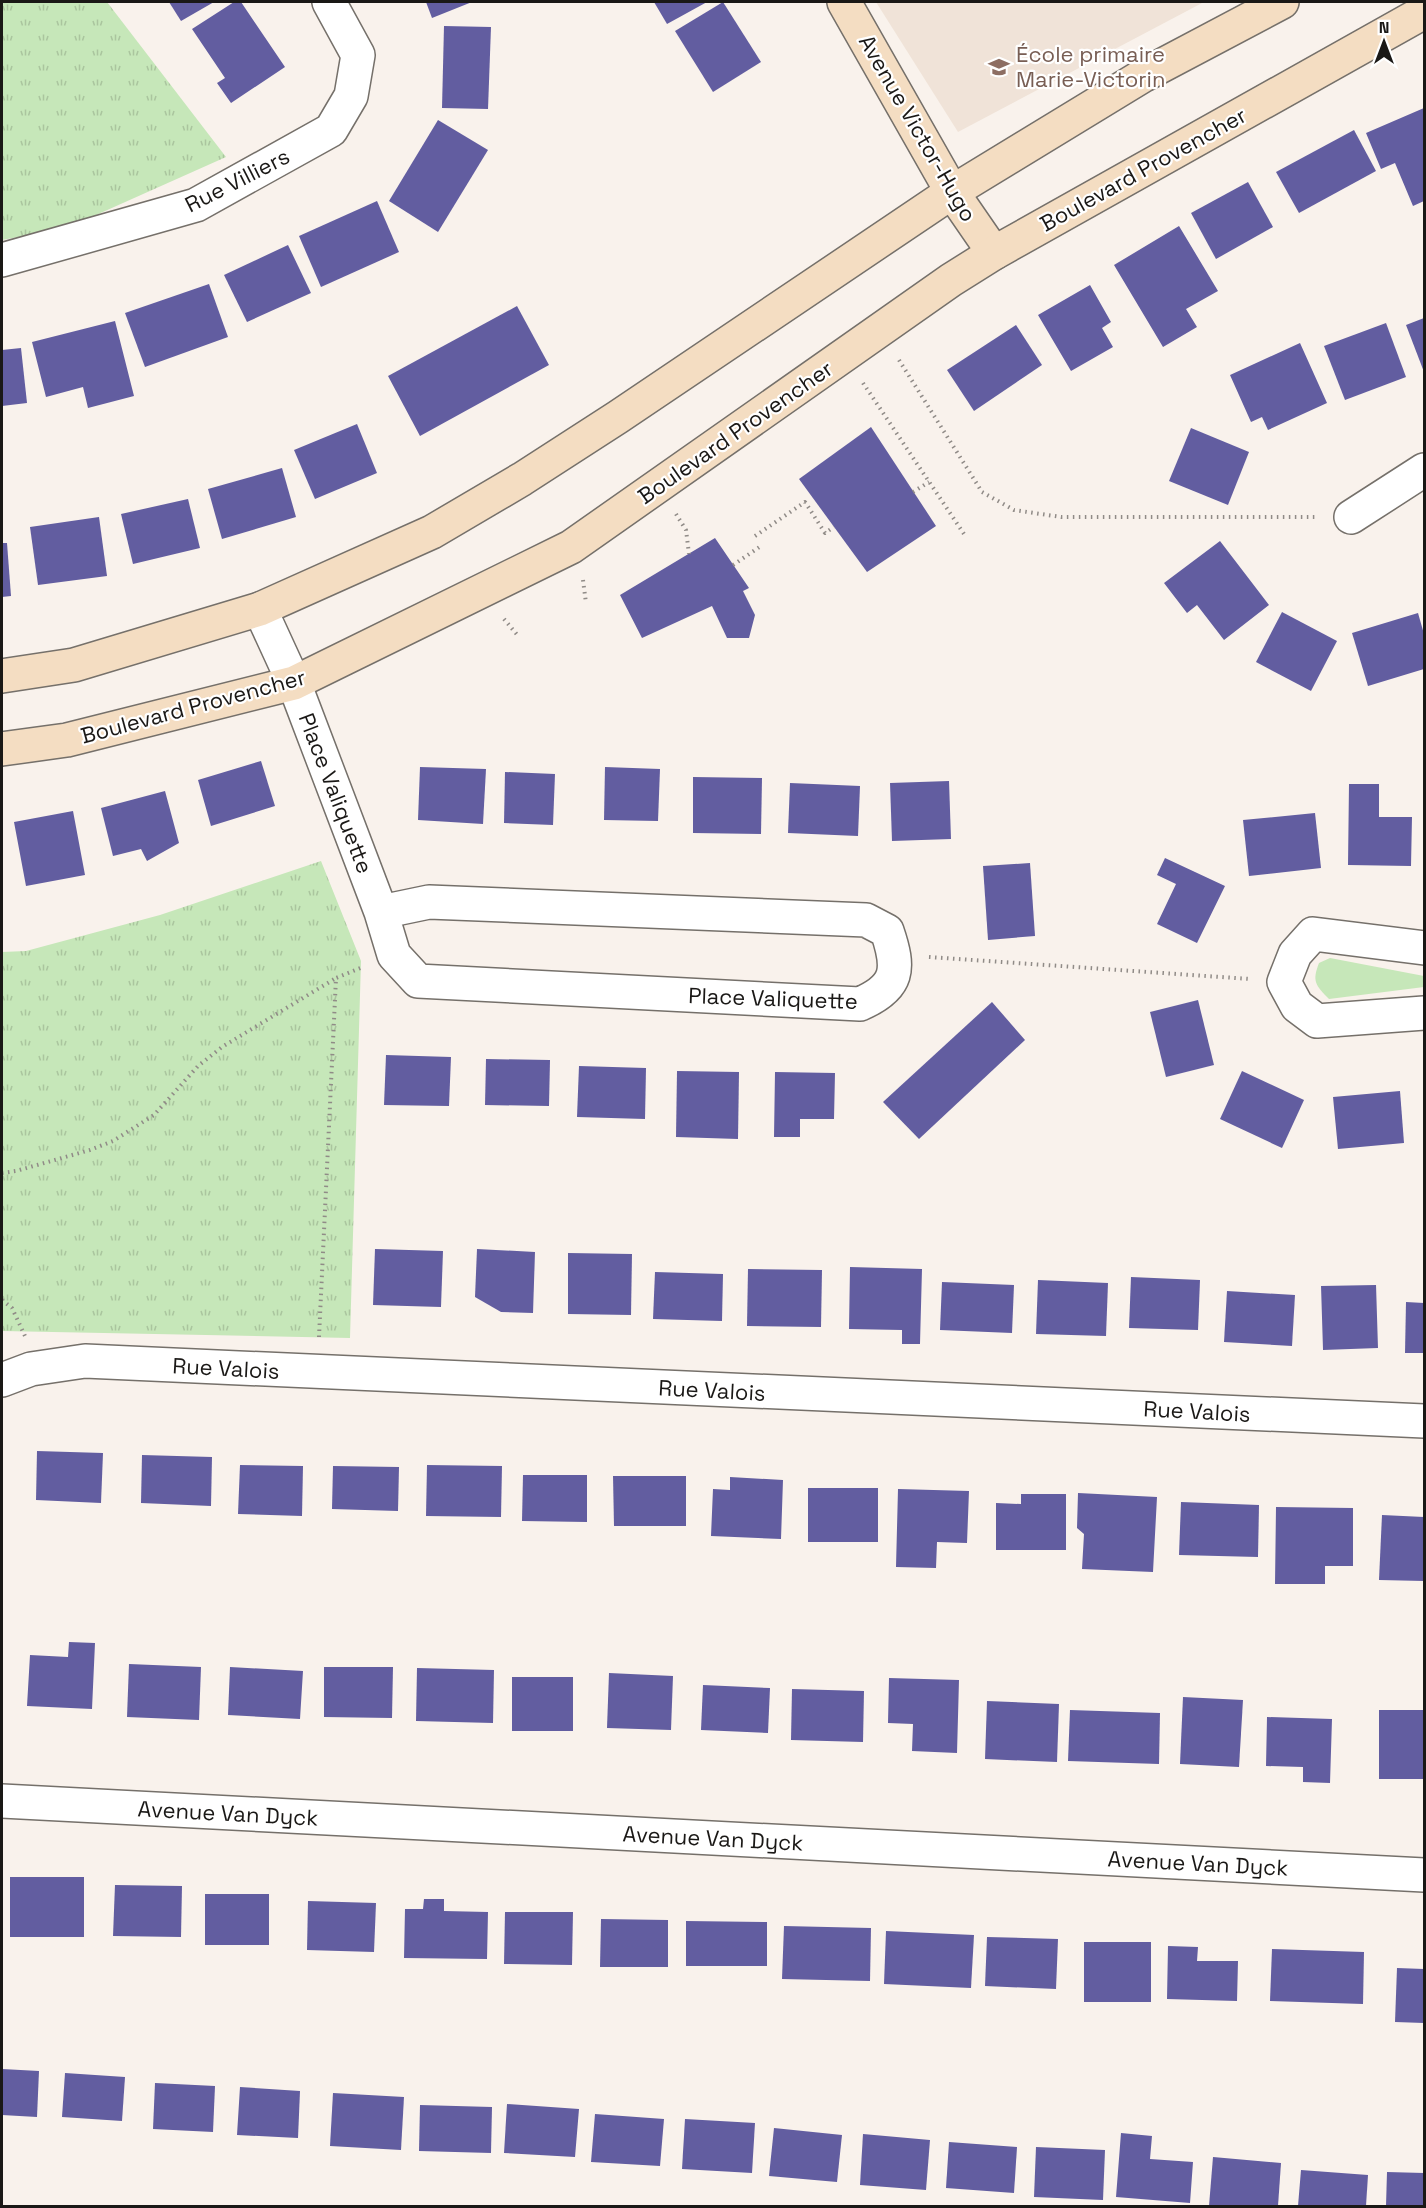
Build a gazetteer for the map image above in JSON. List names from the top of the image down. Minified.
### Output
{"streets":{"street":["Avenue Victor-Hugo","Boulevard Provencher","Rue Villiers","Place Valiquette","Rue Valois","Avenue Van Dyck"]},"crossings":[["Avenue Victor-Hugo","Boulevard Provencher"],["Boulevard Provencher","Place Valiquette"]],"places":{"school or university":["École primaire Marie-Victorin"]},"north":"top"}
